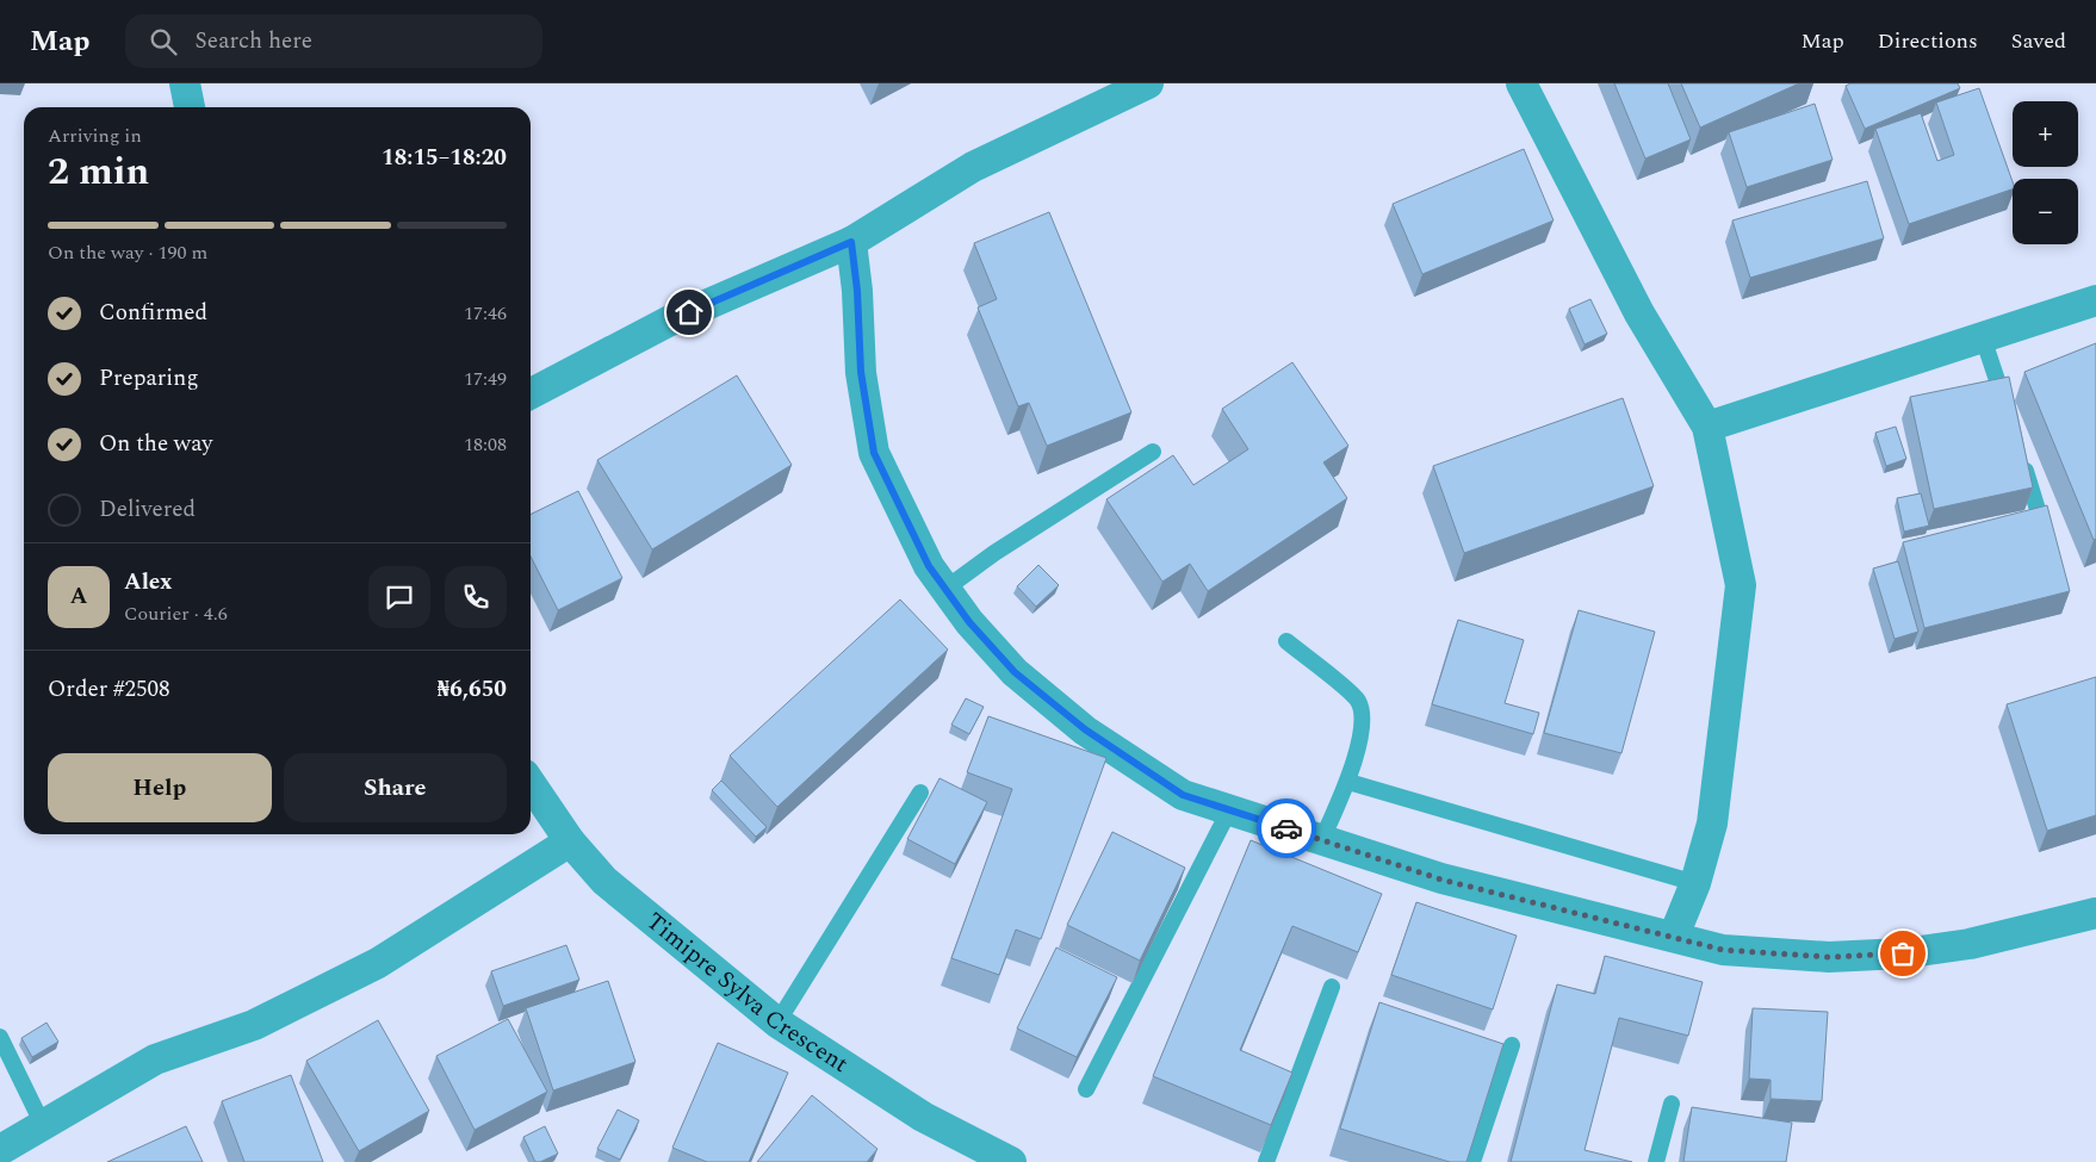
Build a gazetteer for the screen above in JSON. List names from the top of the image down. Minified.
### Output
{"streets":{"street":["Timipre Sylva Crescent"]},"page":{"header":"Map","search":"Search here","nav":["Map","Directions","Saved"],"map_buttons":["+","−"],"heading":["2 min","Arriving in","18:15–18:20"],"panel":["Alex","Courier · 4.6","Order #2508","₦6,650"],"bar":"On the way · 190 m","list":[["Confirmed","17:46"],["Preparing","17:49"],["On the way","18:08"],"Delivered"],"round":"A","buttons":["Help","Share"]}}
